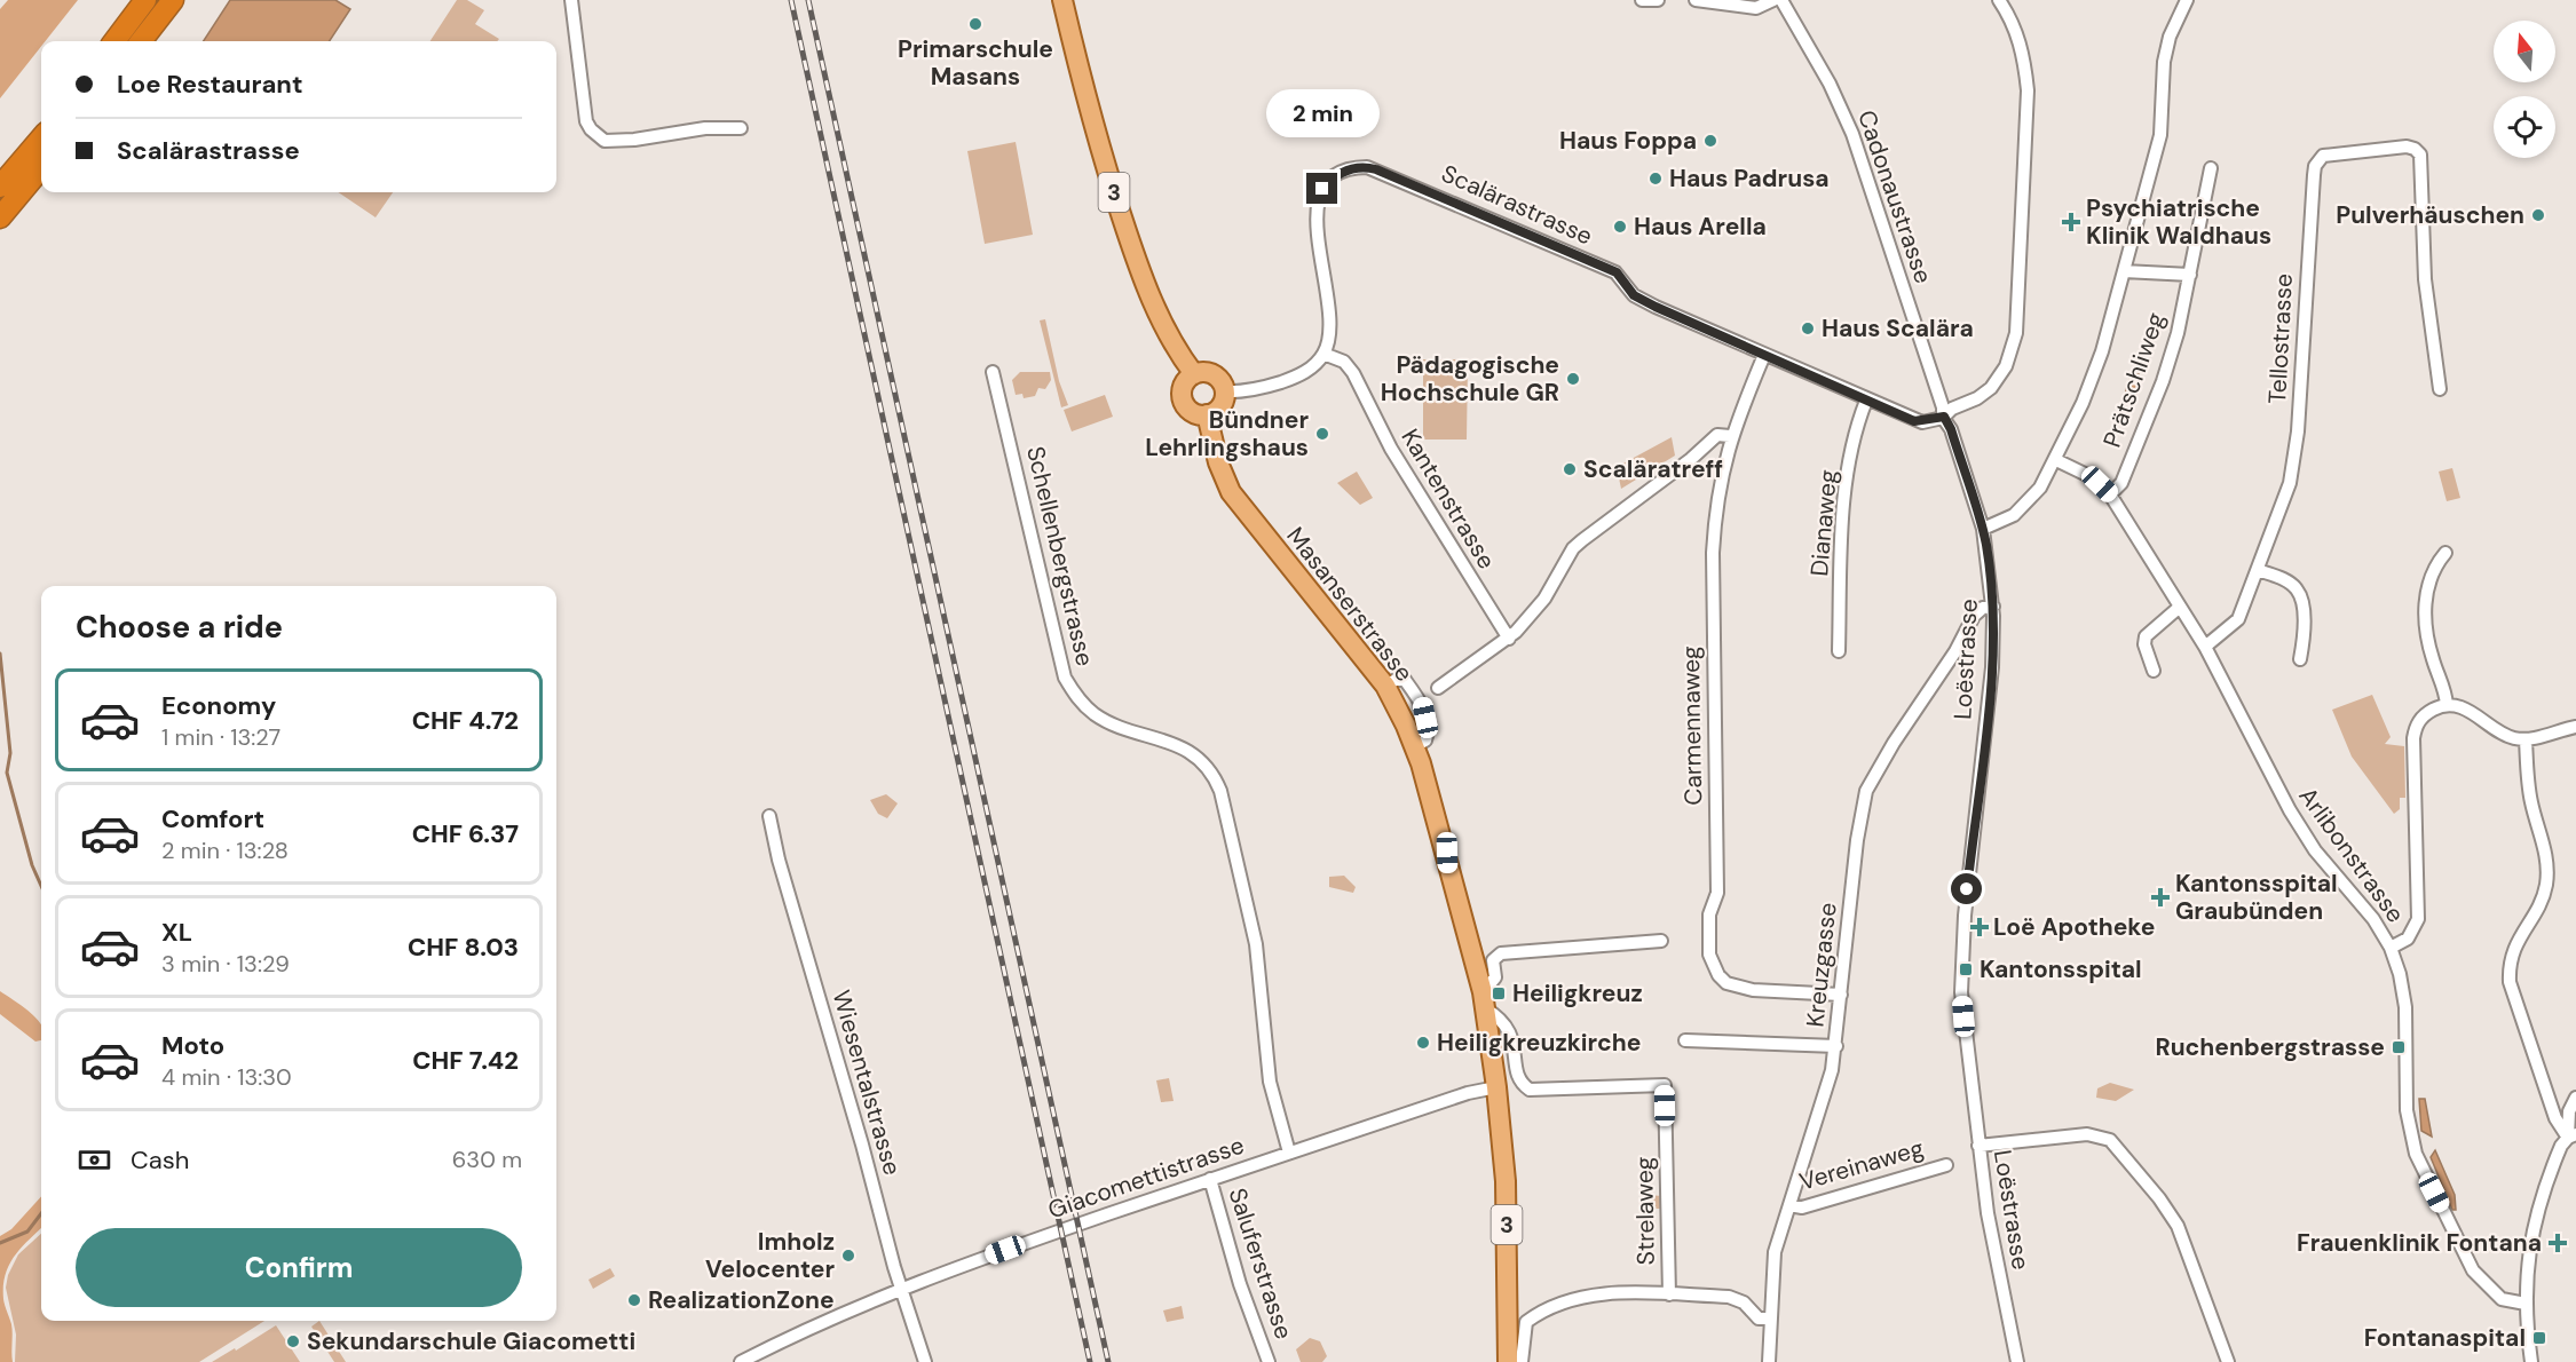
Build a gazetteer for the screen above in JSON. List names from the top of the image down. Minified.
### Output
{"streets":{"main road":["3","Masanserstrasse"],"street":["Cadonaustrasse","Scalärastrasse","Tellostrasse","Prätschliweg","Kantenstrasse","Dianaweg","Schellenbergstrasse","Loëstrasse","Carmennaweg","Arlibonstrasse","Kreuzgasse","Wiesentalstrasse","Vereinaweg","Giacomettistrasse","Strelaweg","Saluferstrasse"]},"crossings":[["3","Masanserstrasse"],["Cadonaustrasse","Scalärastrasse"],["Cadonaustrasse","Loëstrasse"],["Scalärastrasse","Kantenstrasse"],["Scalärastrasse","Dianaweg"],["Scalärastrasse","Loëstrasse"],["Scalärastrasse","Carmennaweg"],["Tellostrasse","Arlibonstrasse"],["Prätschliweg","Arlibonstrasse"],["Schellenbergstrasse","Giacomettistrasse"],["Masanserstrasse","Giacomettistrasse"],["Masanserstrasse","Strelaweg"],["Loëstrasse","Kreuzgasse"],["Carmennaweg","Kreuzgasse"],["Kreuzgasse","Vereinaweg"],["Wiesentalstrasse","Giacomettistrasse"],["Giacomettistrasse","Saluferstrasse"]],"places":{"other":["Primarschule Masans","Haus Foppa","Haus Padrusa","Pulverhäuschen","Haus Arella","Haus Scalära","Pädagogische Hochschule GR","Bündner Lehrlingshaus","Scaläratreff","Heiligkreuzkirche","Imholz Velocenter","RealizationZone","Sekundarschule Giacometti"],"health":["Psychiatrische Klinik Waldhaus","Kantonsspital Graubünden","Loë Apotheke","Frauenklinik Fontana"],"transit":["Kantonsspital","Heiligkreuz","Ruchenbergstrasse","Fontanaspital"]},"north":"top","page":{"banner":["Loe Restaurant","Scalärastrasse"],"bubble":"2 min","heading":"Choose a ride","list":[{"name":"Economy","note":"1 min · 13:27","value":"CHF 4.72"},{"name":"Comfort","note":"2 min · 13:28","value":"CHF 6.37"},{"name":"XL","note":"3 min · 13:29","value":"CHF 8.03"},{"name":"Moto","note":"4 min · 13:30","value":"CHF 7.42"}],"pay":["Cash","630 m"],"buttons":"Confirm"}}
